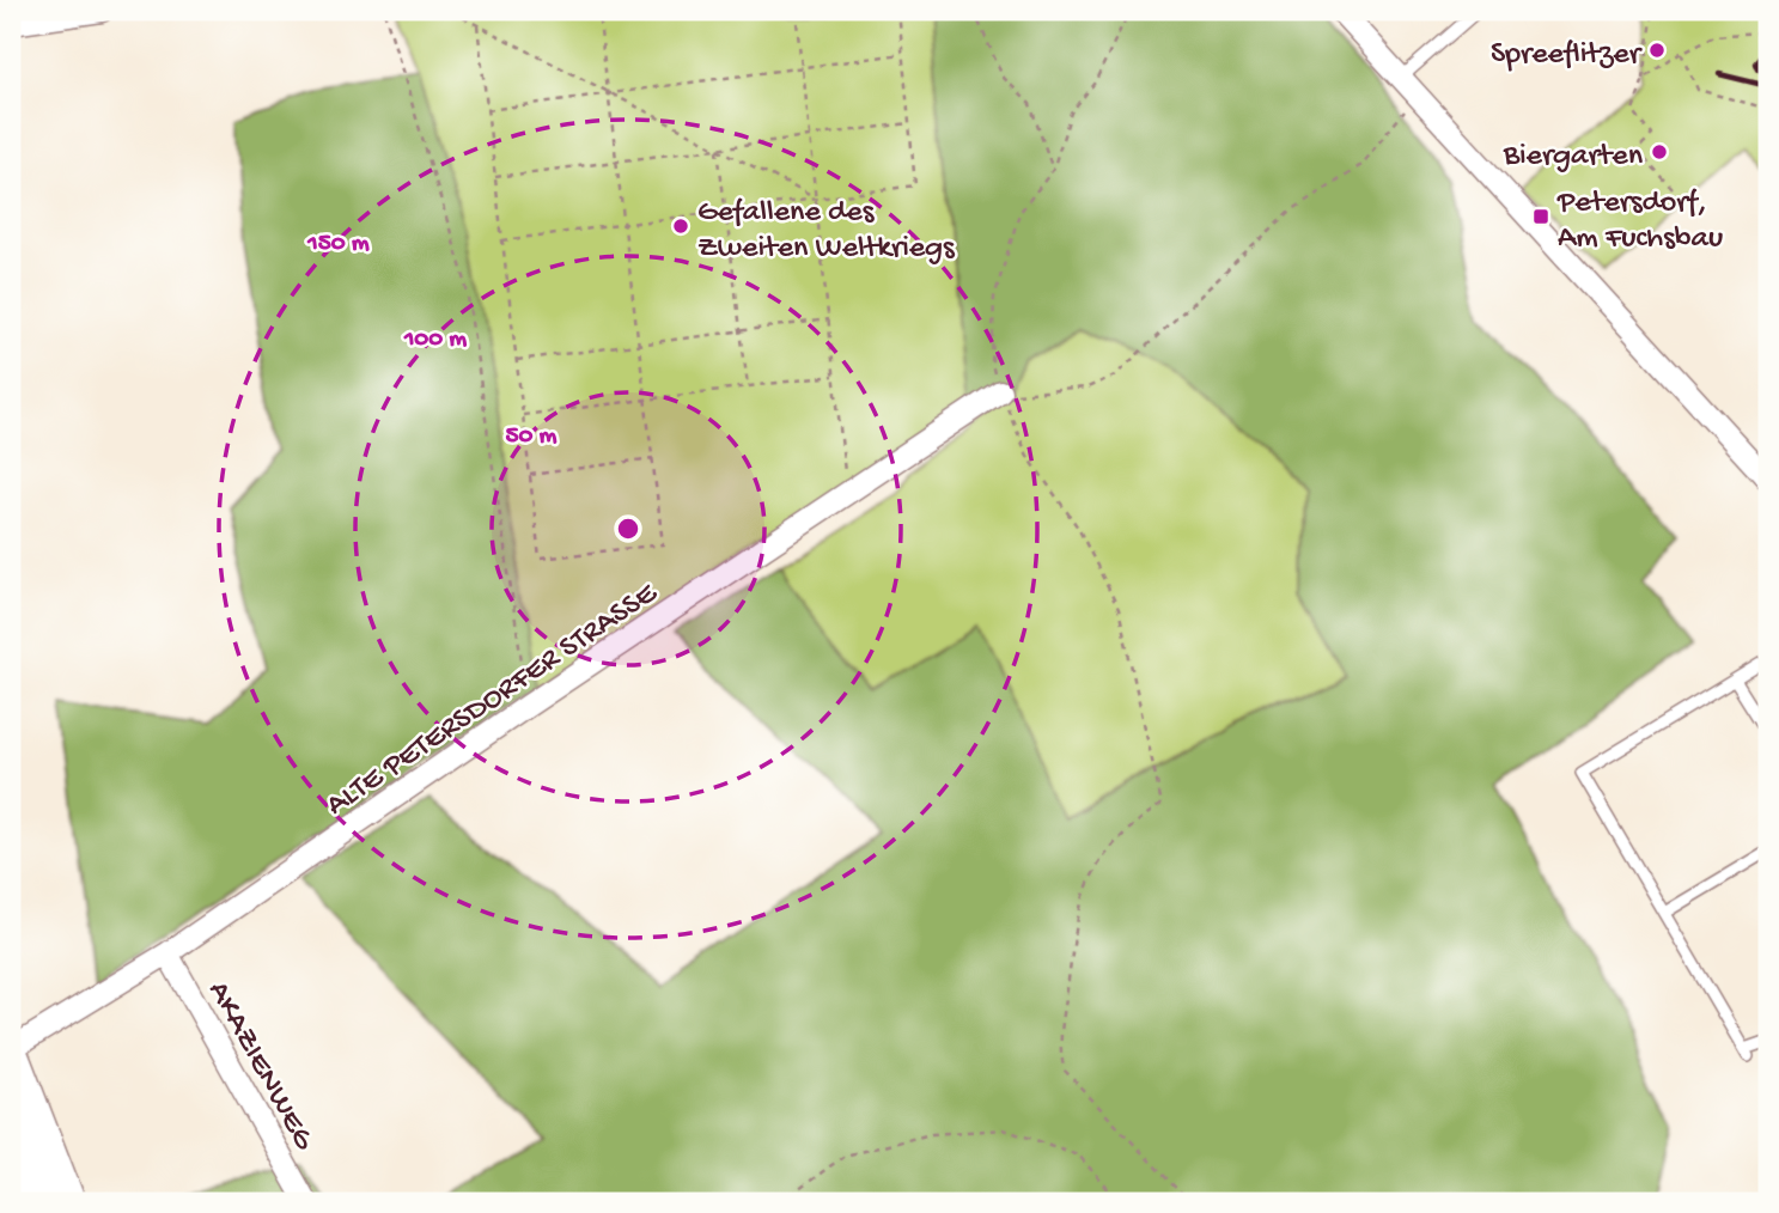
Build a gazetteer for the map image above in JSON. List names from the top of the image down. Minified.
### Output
{"streets":{"street":["ALTE PETERSDORFER STRASSE","AKAZIENWEG"]},"crossings":[["ALTE PETERSDORFER STRASSE","AKAZIENWEG"]],"places":{"other":["Spreeflitzer","Biergarten","Gefallene des Zweiten Weltkriegs"],"transit":["Petersdorf, Am Fuchsbau"]},"rings":["150 m","100 m","50 m"]}
